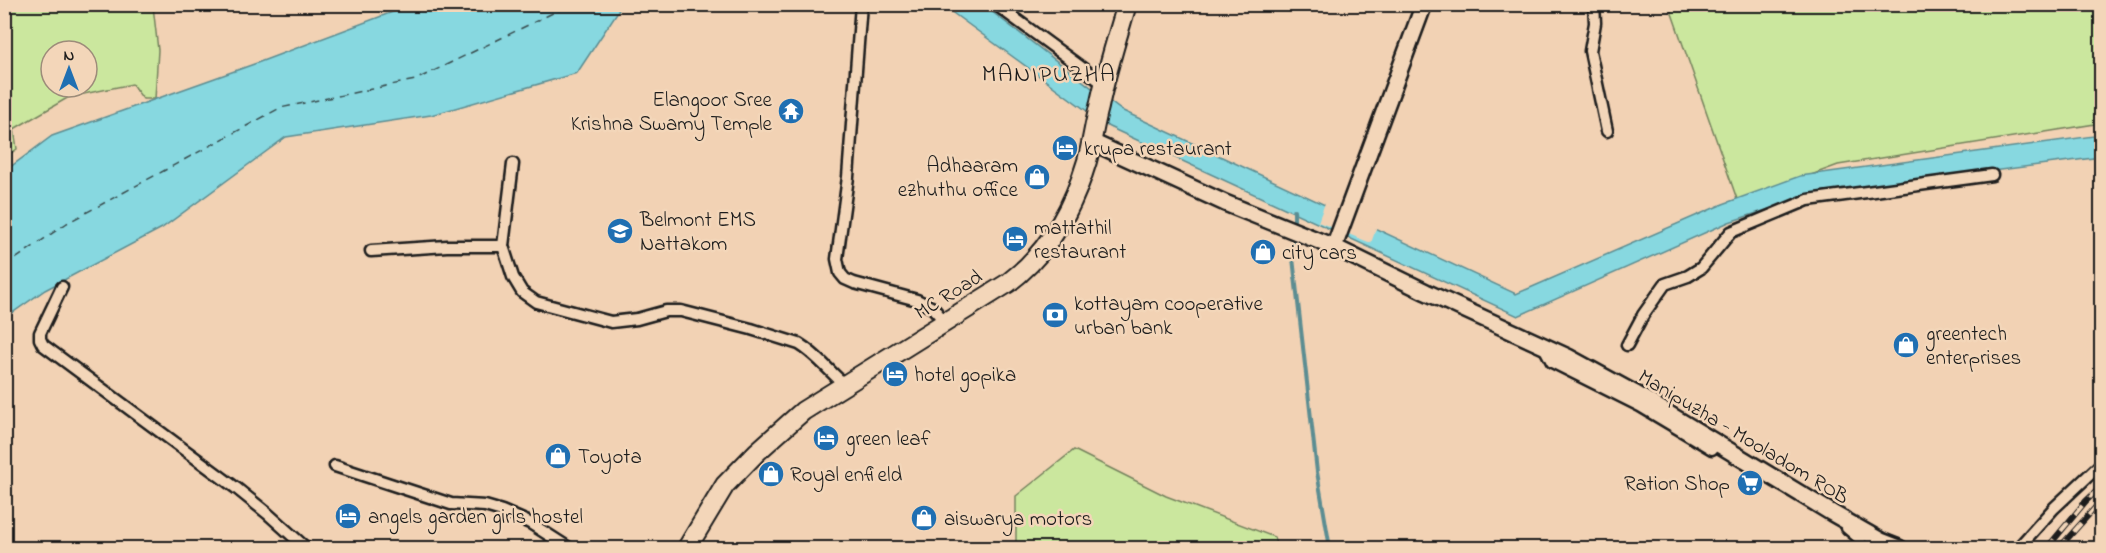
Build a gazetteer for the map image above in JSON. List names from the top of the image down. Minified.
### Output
{"streets":{"highway":["MC Road"],"main road":["Manipuzha - Mooladom ROB"]},"crossings":[["MC Road","Manipuzha - Mooladom ROB"]],"districts":["MANIPUZHA"],"places":{"temple":["Elangoor Sree Krishna Swamy Temple"],"hotel":["krupa restaurant","mattathil restaurant","hotel gopika","green leaf","angels garden girls hostel"],"shop":["Adhaaram ezhuthu office","city cars","greentech enterprises","Toyota","Royal enfield","aiswarya motors"],"school or university":["Belmont EMS Nattakom"],"bank":["kottayam cooperative urban bank"],"supermarket":["Ration Shop"]},"north":"top"}
